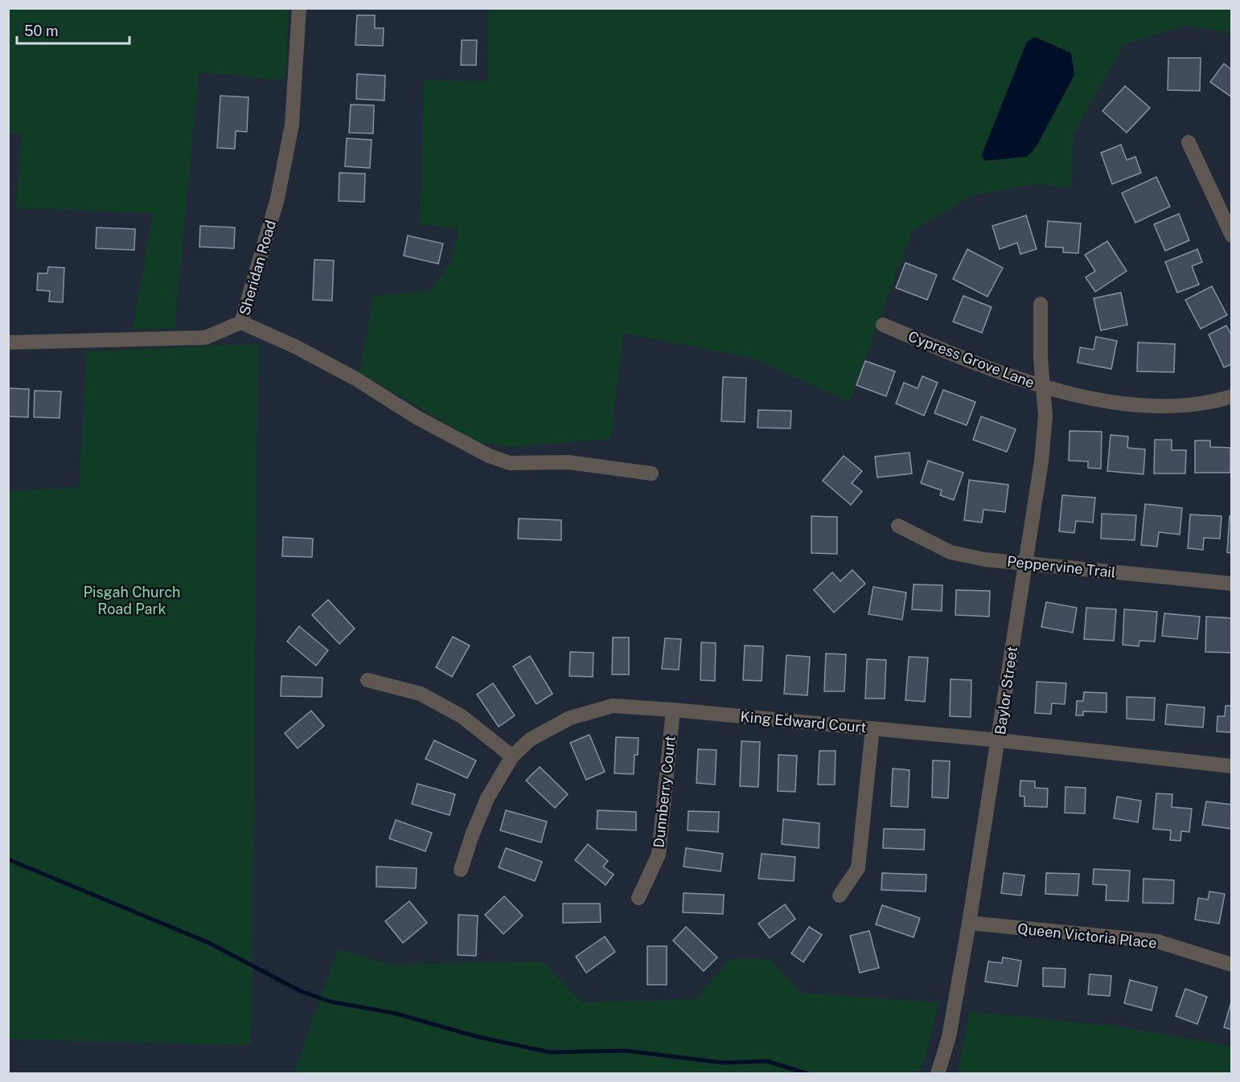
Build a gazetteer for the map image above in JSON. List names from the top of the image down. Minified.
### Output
{"streets":{"street":["Sheridan Road","Cypress Grove Lane","Peppervine Trail","Baylor Street","King Edward Court","Dunnberry Court","Queen Victoria Place"]},"crossings":[["Cypress Grove Lane","Baylor Street"],["Peppervine Trail","Baylor Street"],["Baylor Street","King Edward Court"],["Baylor Street","Queen Victoria Place"],["King Edward Court","Dunnberry Court"]],"parks":["Pisgah Church Road Park"],"scale_bar":"50 m"}
